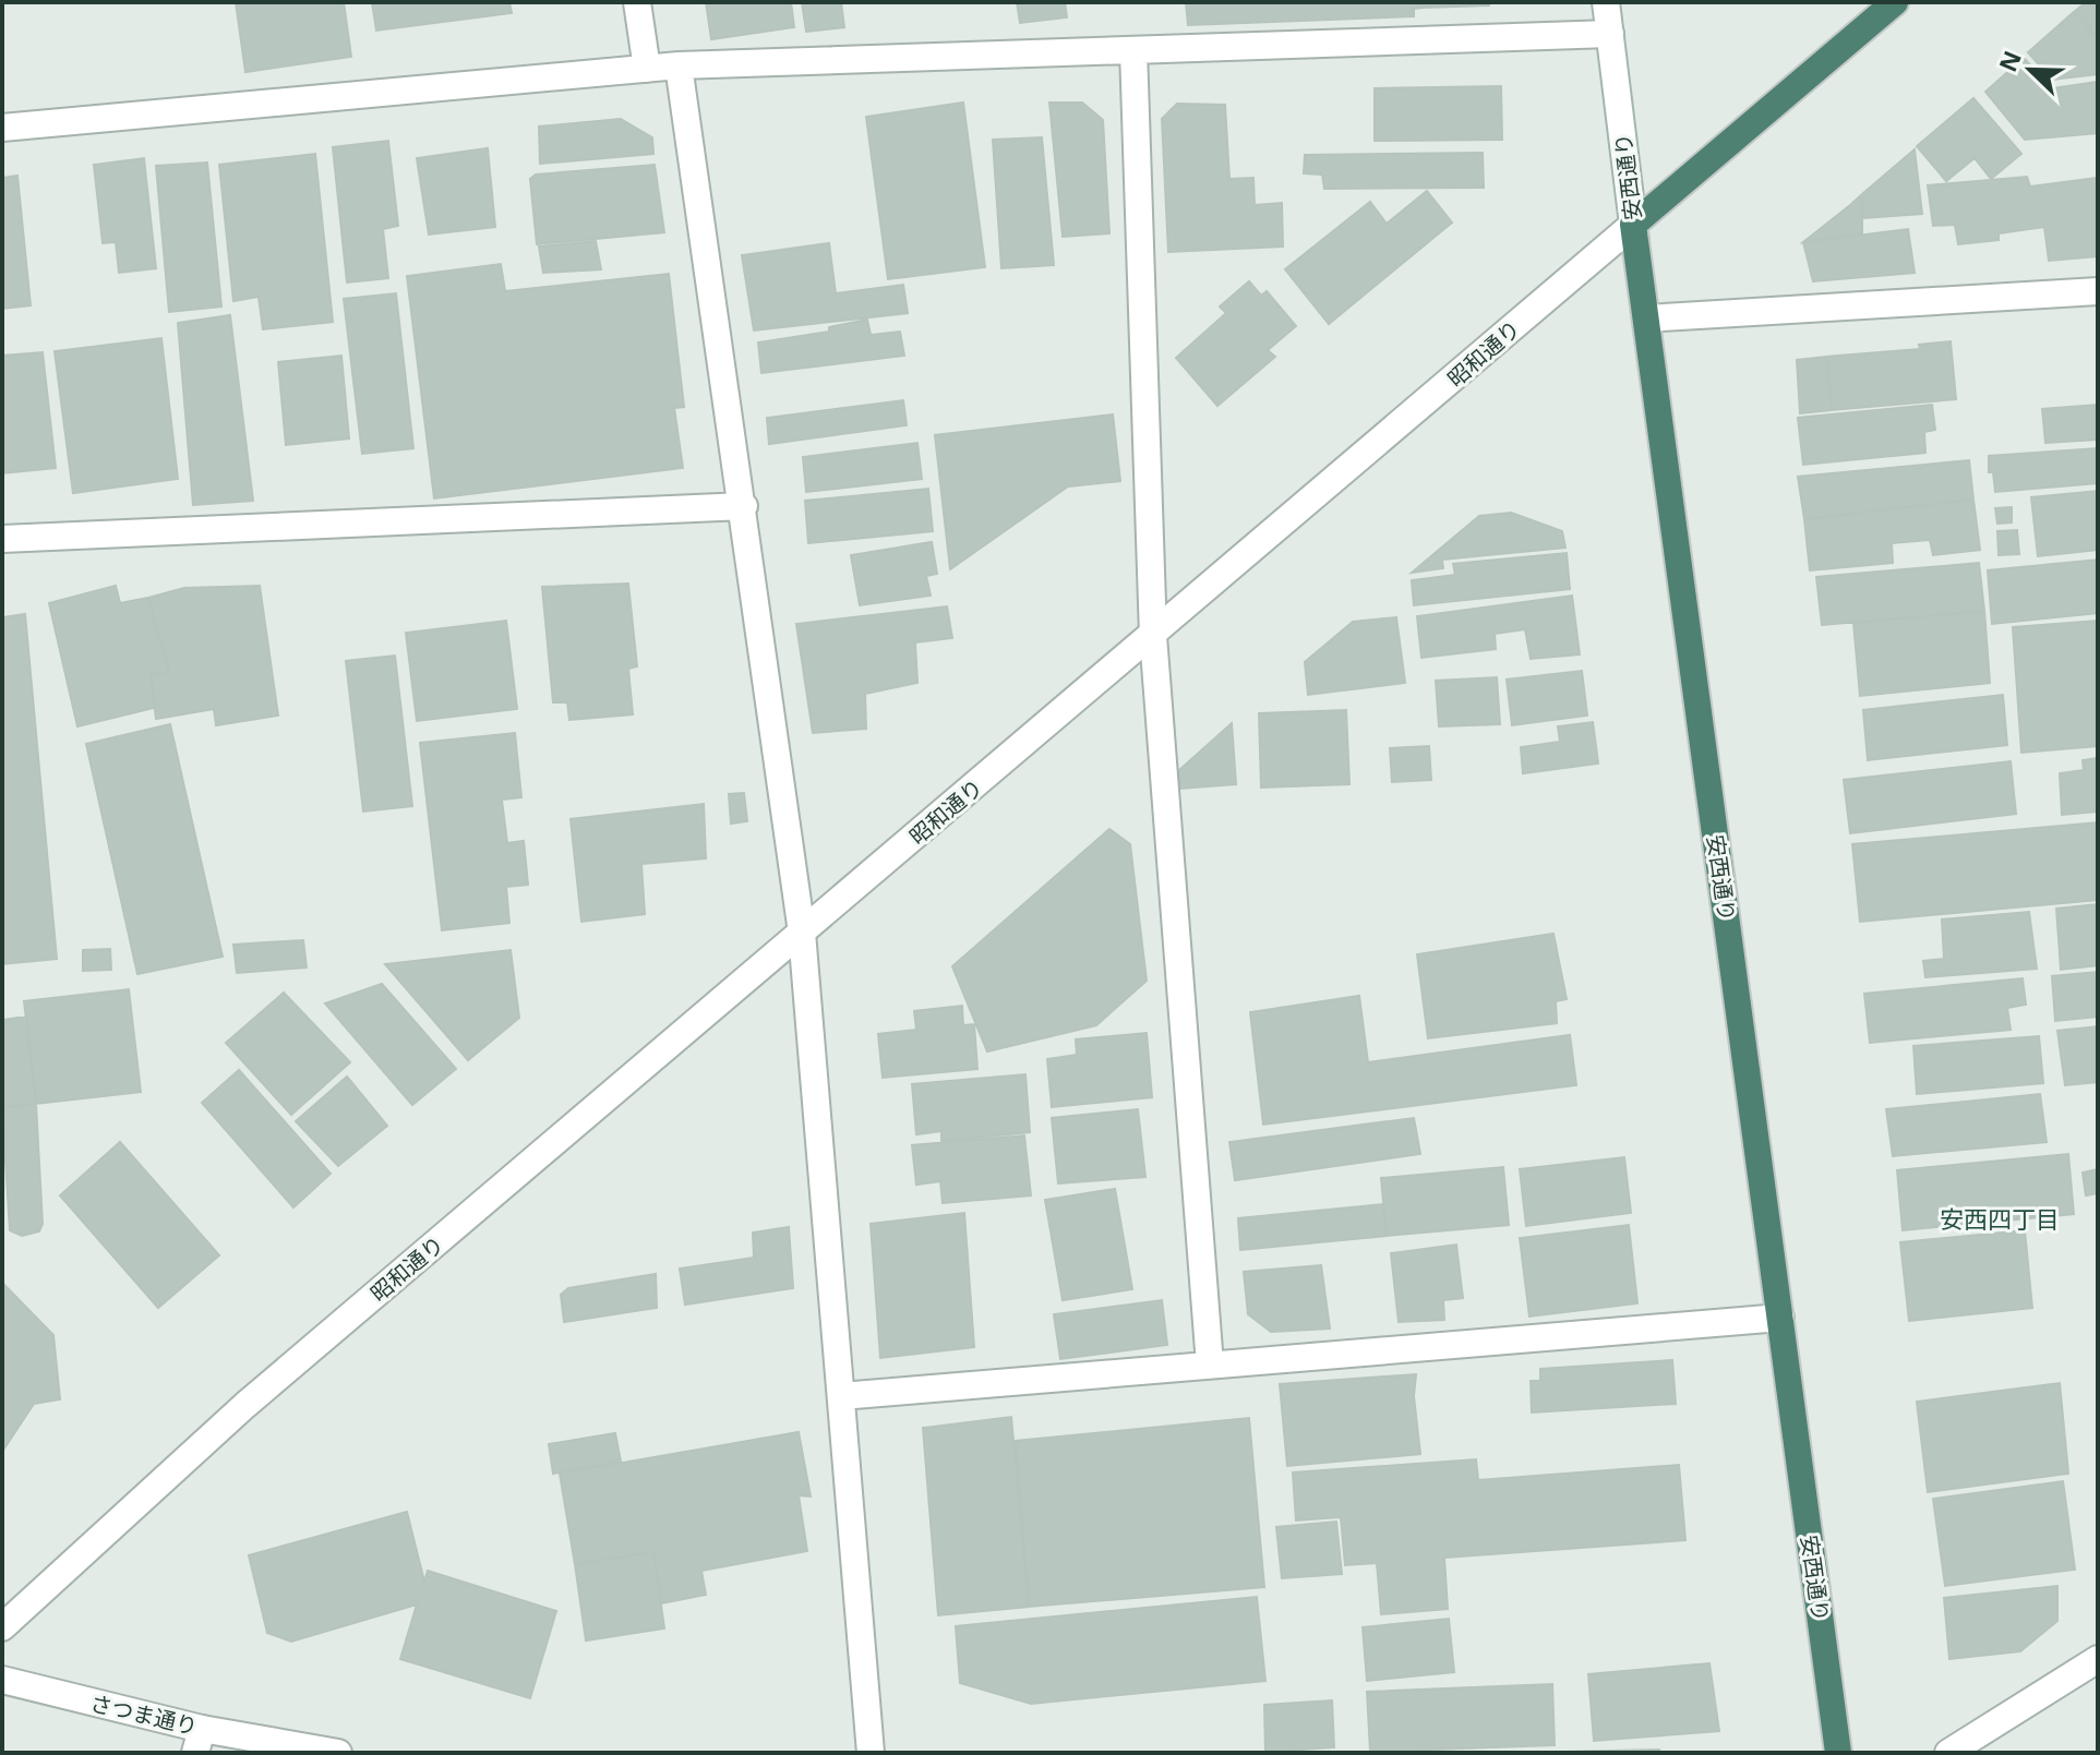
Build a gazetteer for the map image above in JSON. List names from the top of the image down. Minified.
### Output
{"streets":{"highway":["昭和通り"],"street":["安西通り","さつま通り"]},"crossings":[["安西通り","昭和通り"]],"districts":["安西四丁目"],"north":"top left"}
